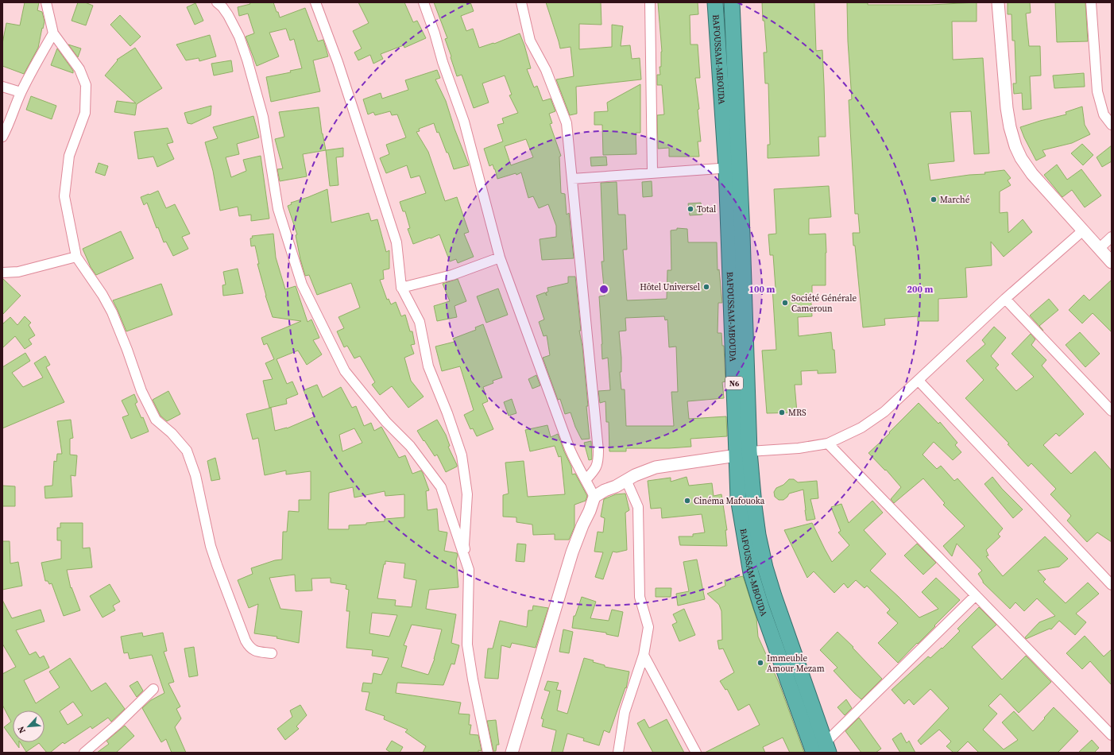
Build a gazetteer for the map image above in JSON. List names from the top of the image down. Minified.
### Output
{"streets":{"highway":["BAFOUSSAM-MBOUDA","N6"]},"places":["Marché","Total","Hôtel Universel","Société Générale Cameroun","MRS","Cinéma Mafouoka","Immeuble Amour Mezam"],"north":"bottom left","rings":["100 m","200 m"]}
